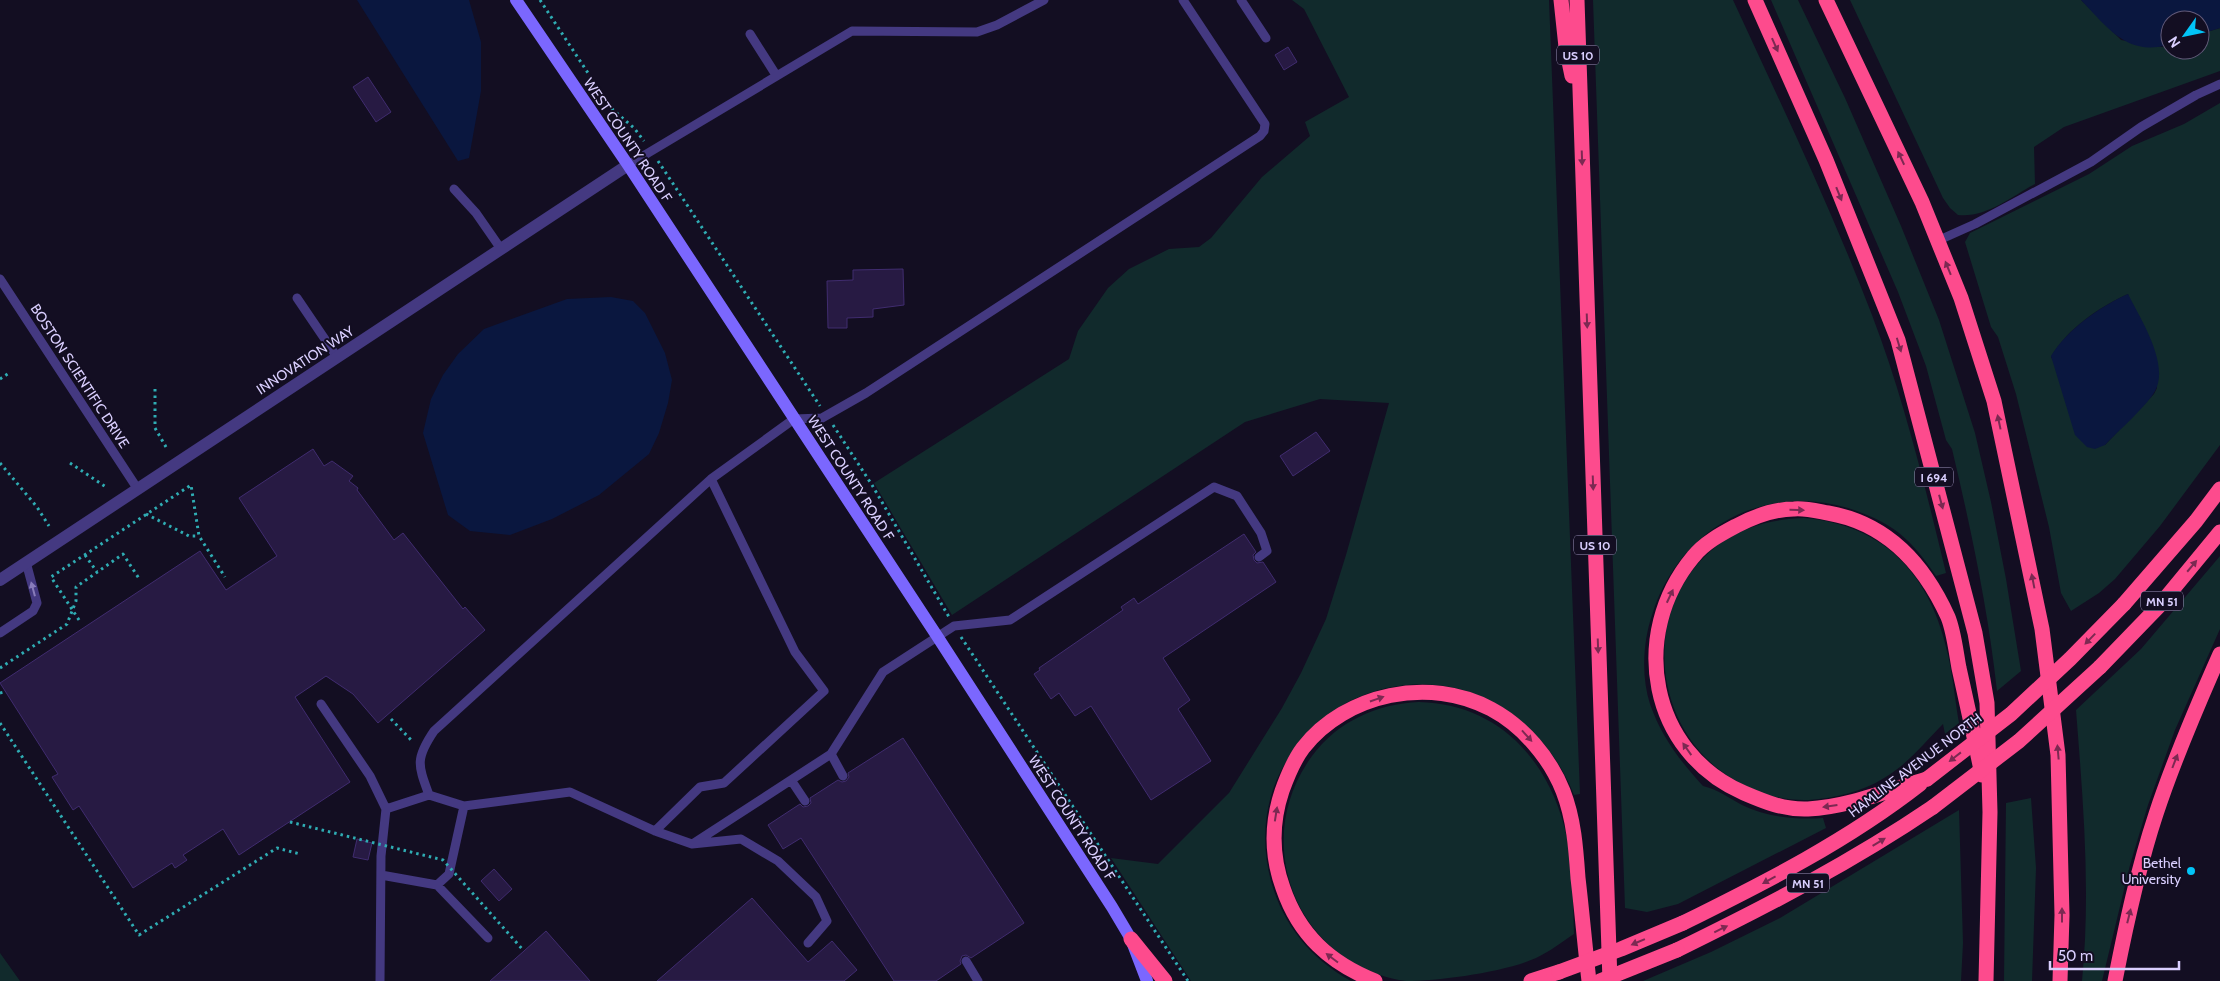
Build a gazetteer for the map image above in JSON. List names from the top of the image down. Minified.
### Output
{"streets":{"highway":["US 10","I 694","MN 51","HAMLINE AVENUE NORTH"],"street":["WEST COUNTY ROAD F","INNOVATION WAY"],"lane":["BOSTON SCIENTIFIC DRIVE"]},"crossings":[["WEST COUNTY ROAD F","INNOVATION WAY"],["INNOVATION WAY","BOSTON SCIENTIFIC DRIVE"]],"places":["Bethel University"],"scale_bar":"50 m","north":"bottom left"}
